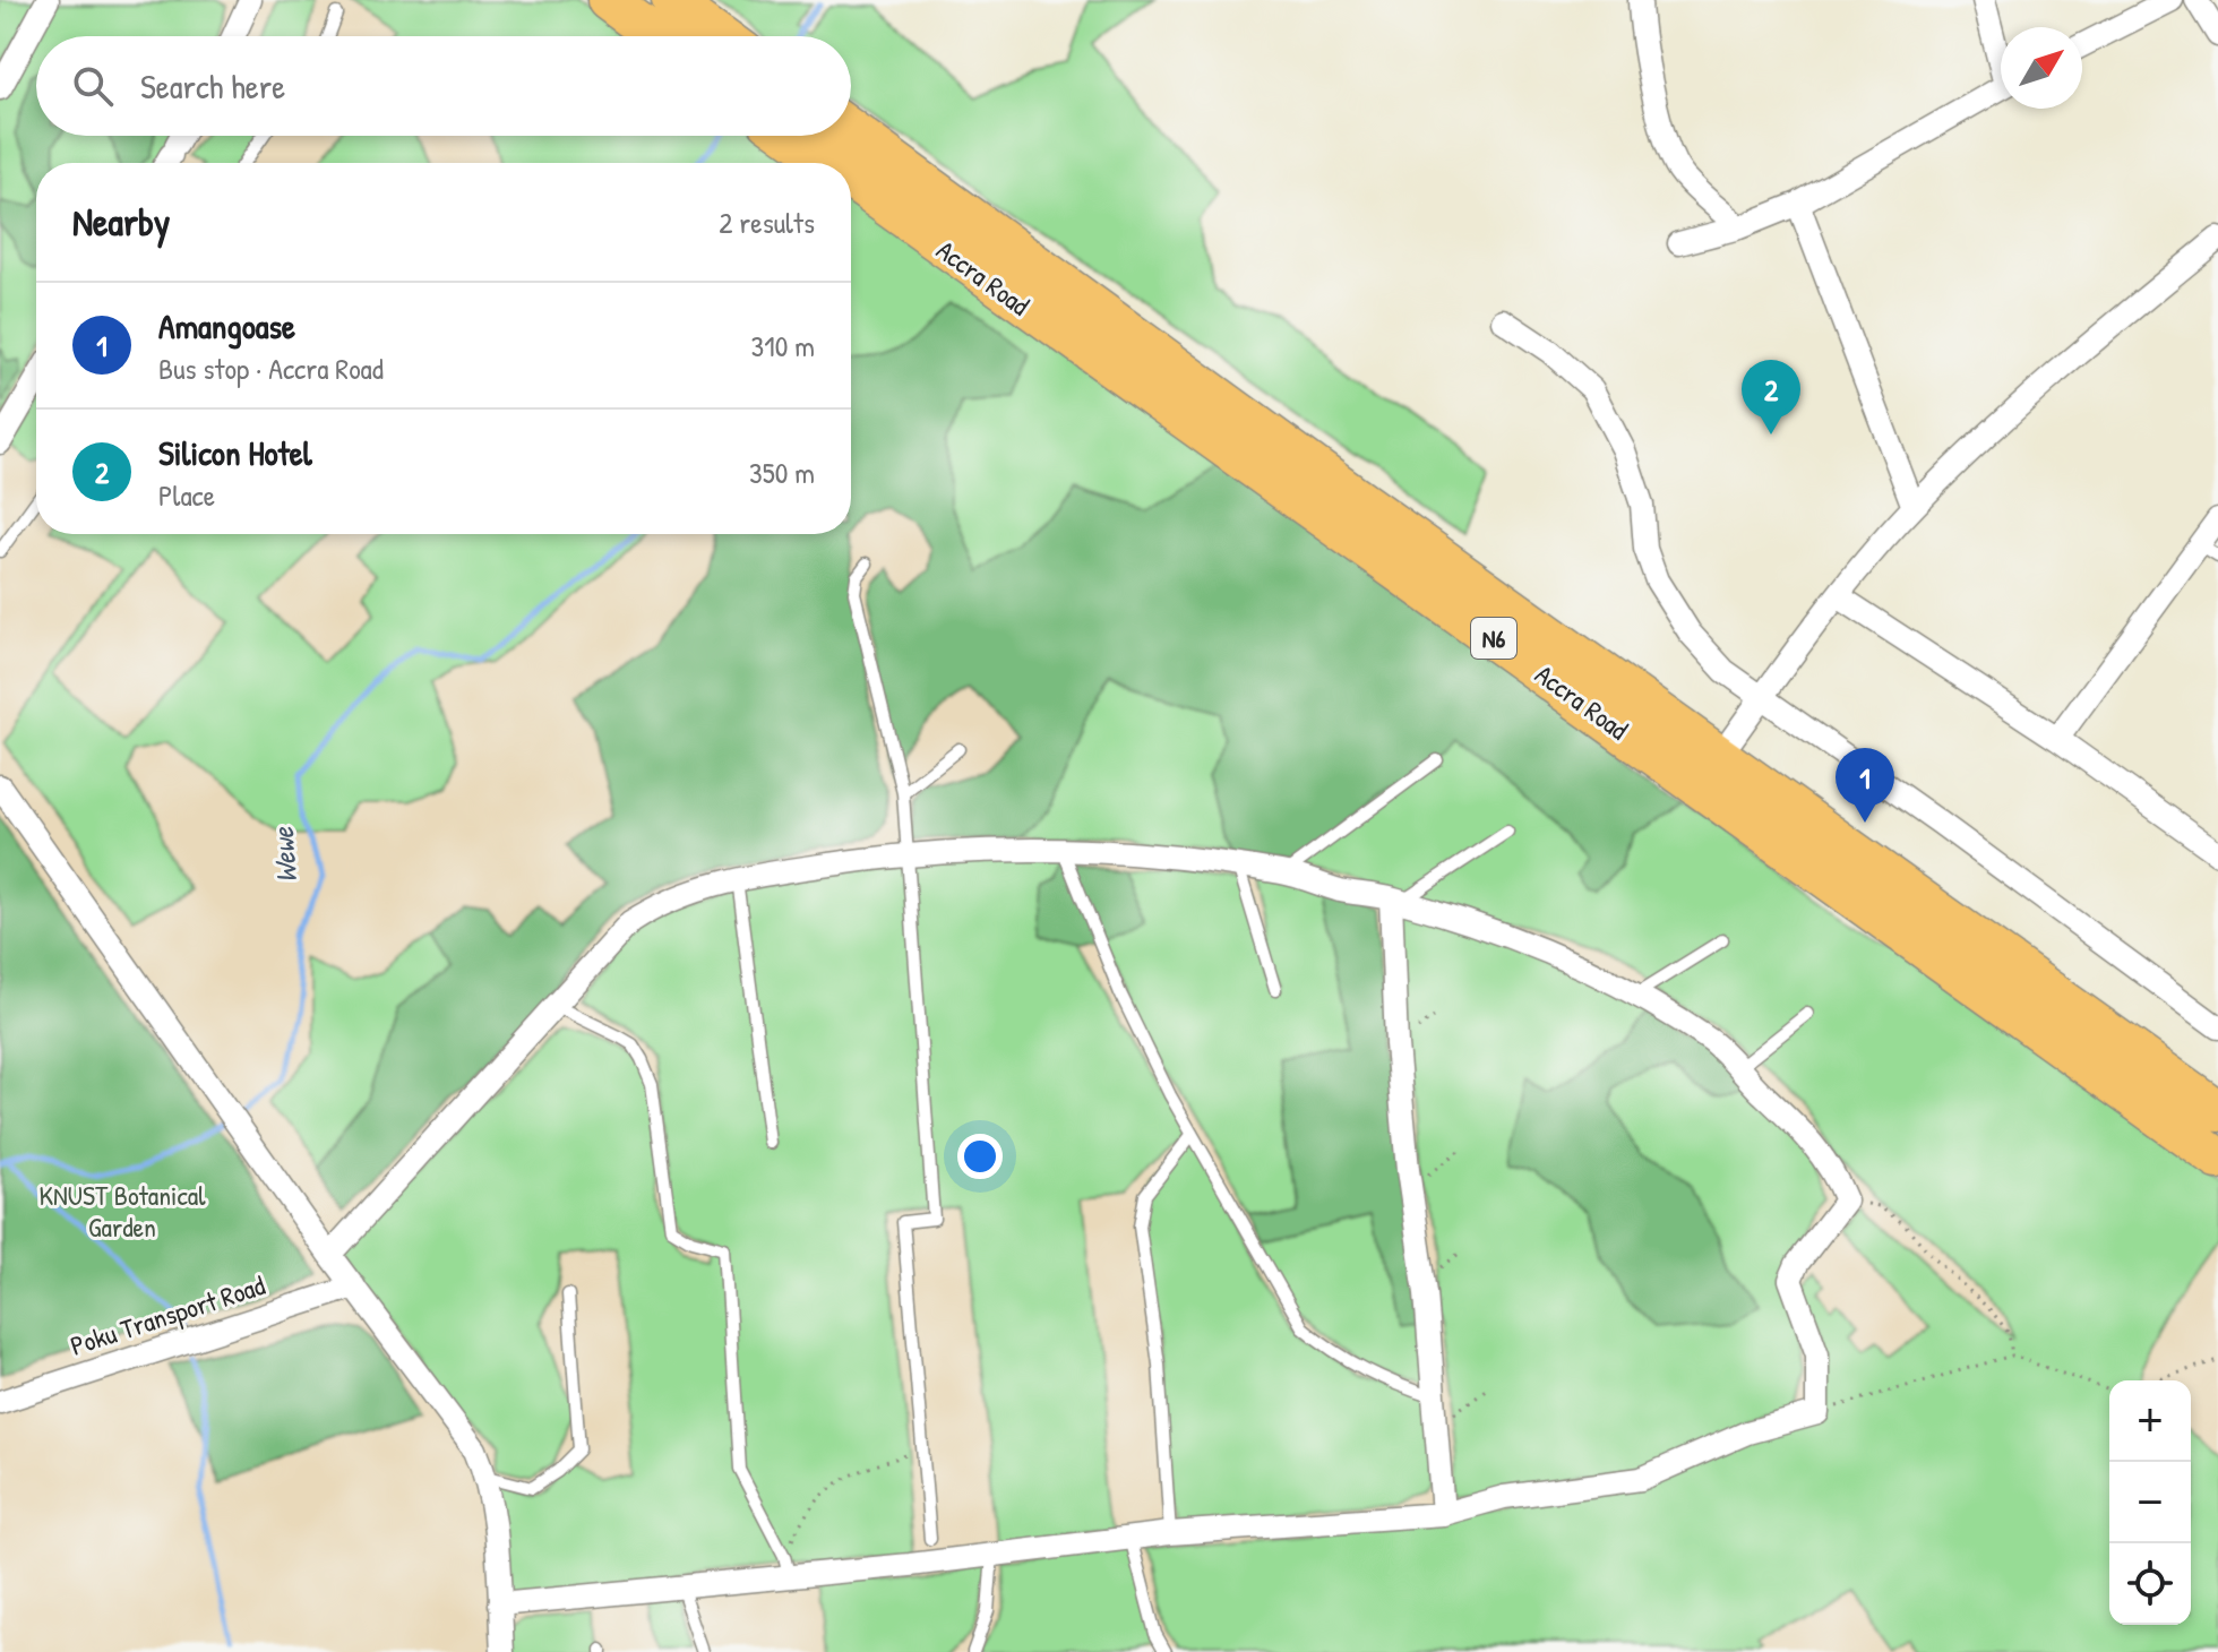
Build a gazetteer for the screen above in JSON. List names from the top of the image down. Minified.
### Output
{"streets":{"highway":["Accra Road","N6"],"street":["Poku Transport Road"]},"water":["Wewe"],"parks":["KNUST Botanical Garden"],"north":"top right","page":{"search":"Search here","heading":["Nearby","2 results"],"list":[{"mark":"1","name":"Amangoase","note":"Bus stop · Accra Road","value":"310 m"},{"mark":"2","name":"Silicon Hotel","note":"Place","value":"350 m"}],"pins":["2","1"],"map_buttons":["+","−"]}}
